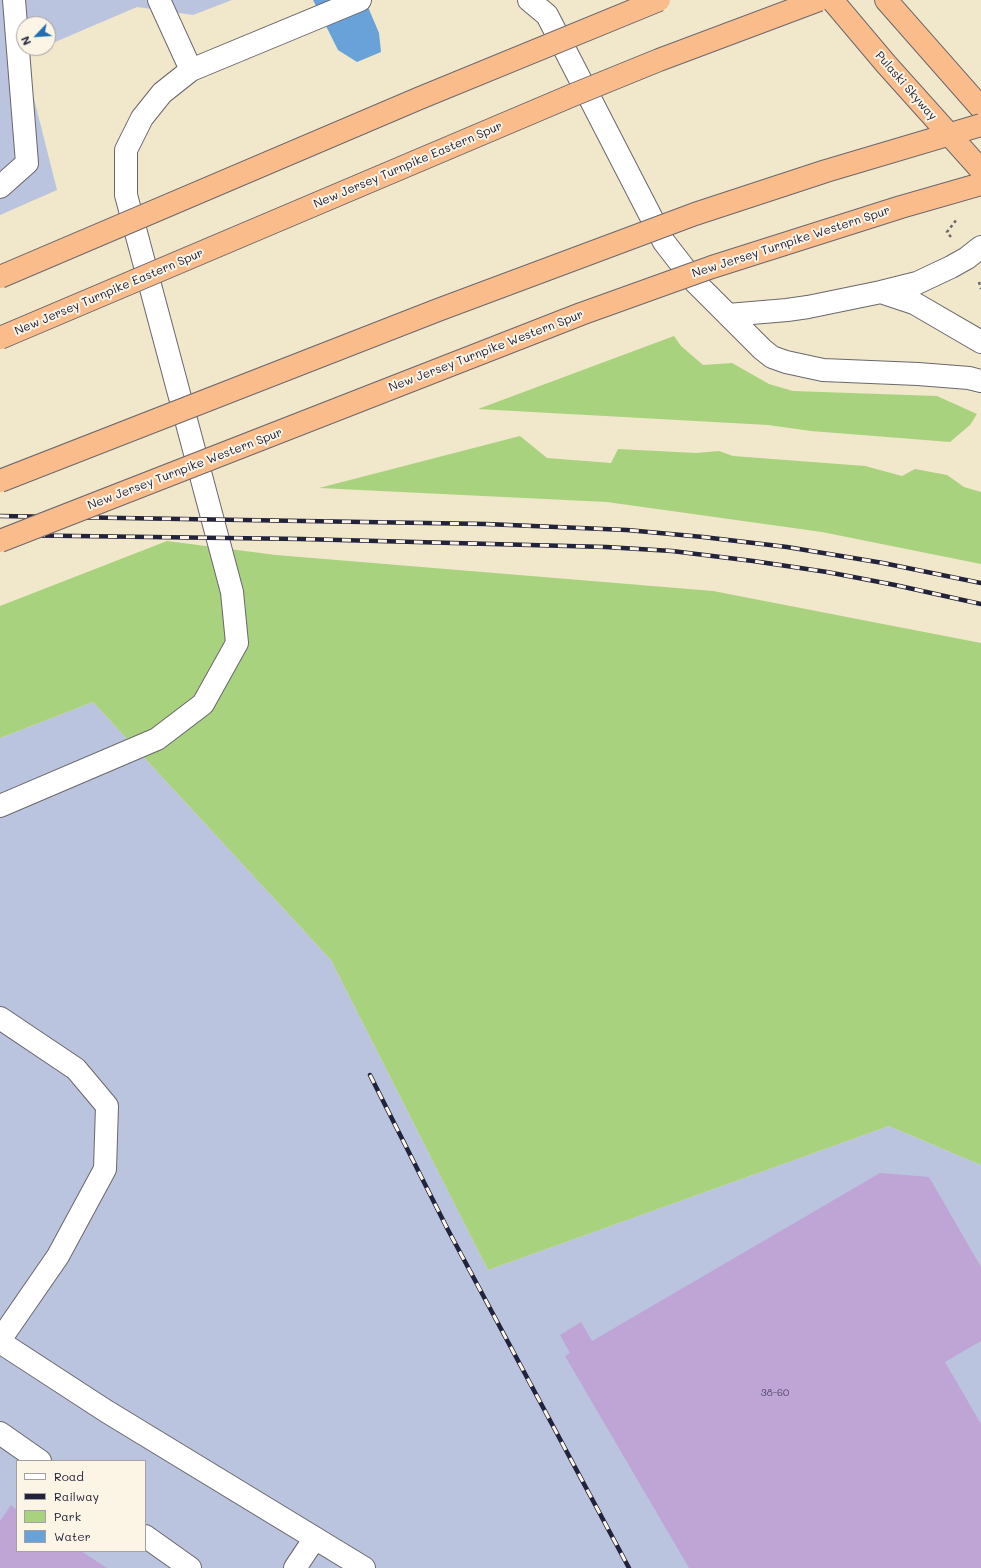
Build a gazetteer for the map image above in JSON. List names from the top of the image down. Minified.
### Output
{"streets":{"highway":["Pulaski Skyway","New Jersey Turnpike Eastern Spur","New Jersey Turnpike Western Spur"]},"house_numbers":["38-60"],"legend":["Road","Railway","Park","Water"],"north":"bottom left"}
